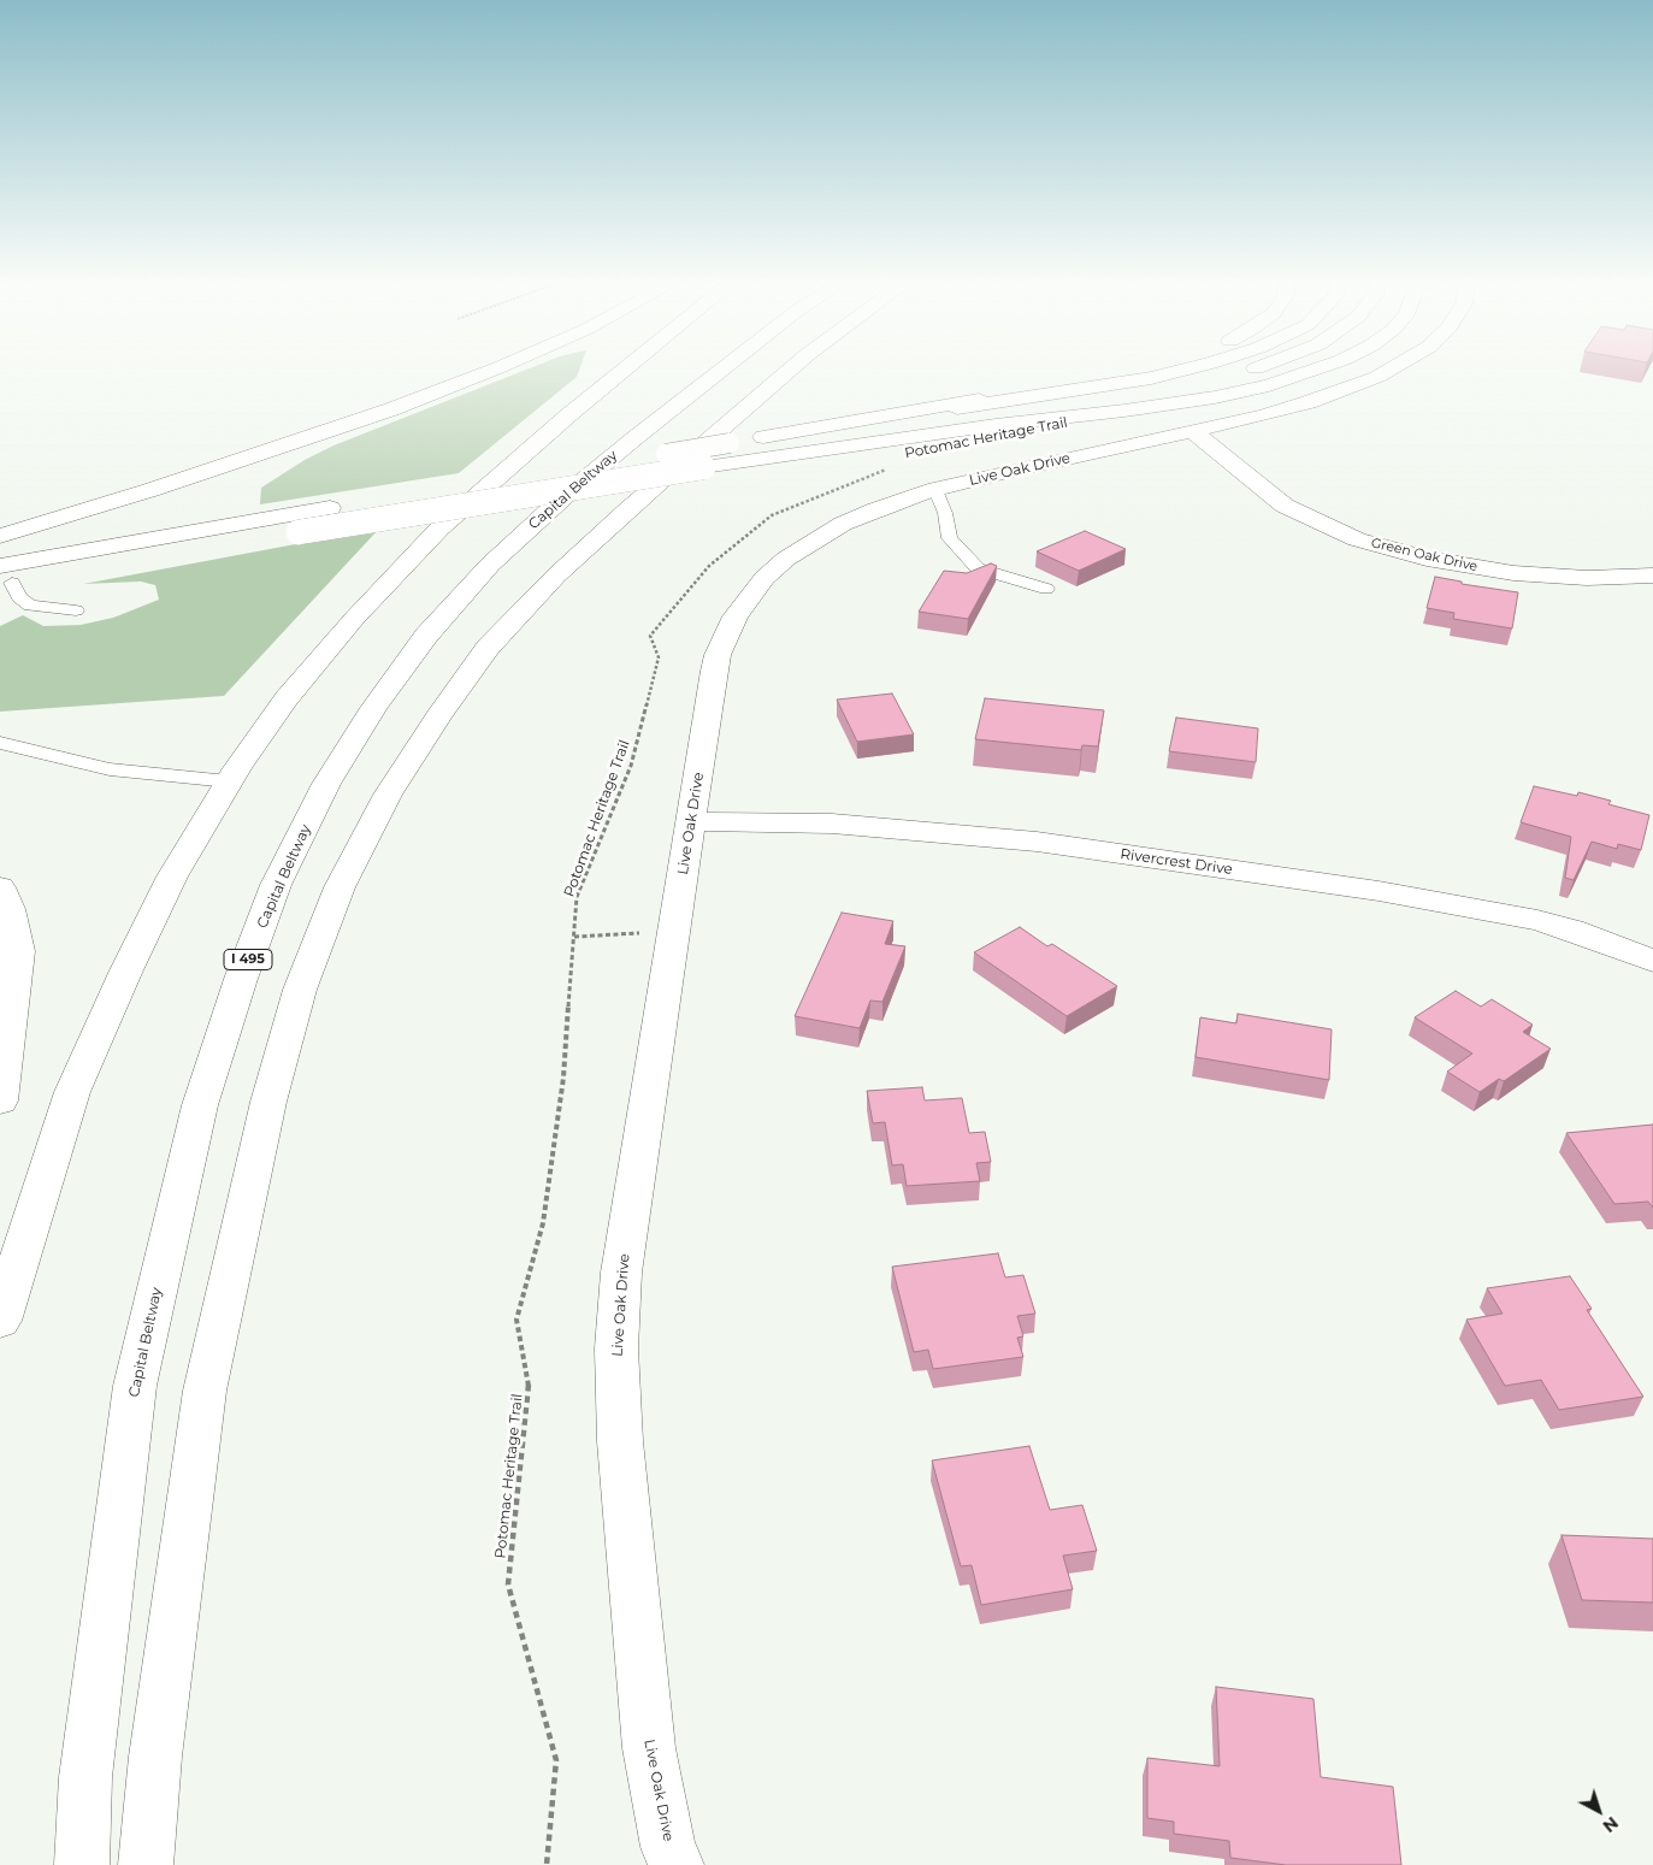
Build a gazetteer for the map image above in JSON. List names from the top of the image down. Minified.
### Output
{"streets":{"main road":["Live Oak Drive","Capital Beltway","Green Oak Drive","Rivercrest Drive","I 495"],"path":["Potomac Heritage Trail"]},"crossings":[["Live Oak Drive","Green Oak Drive"],["Live Oak Drive","Rivercrest Drive"]],"north":"bottom right"}
